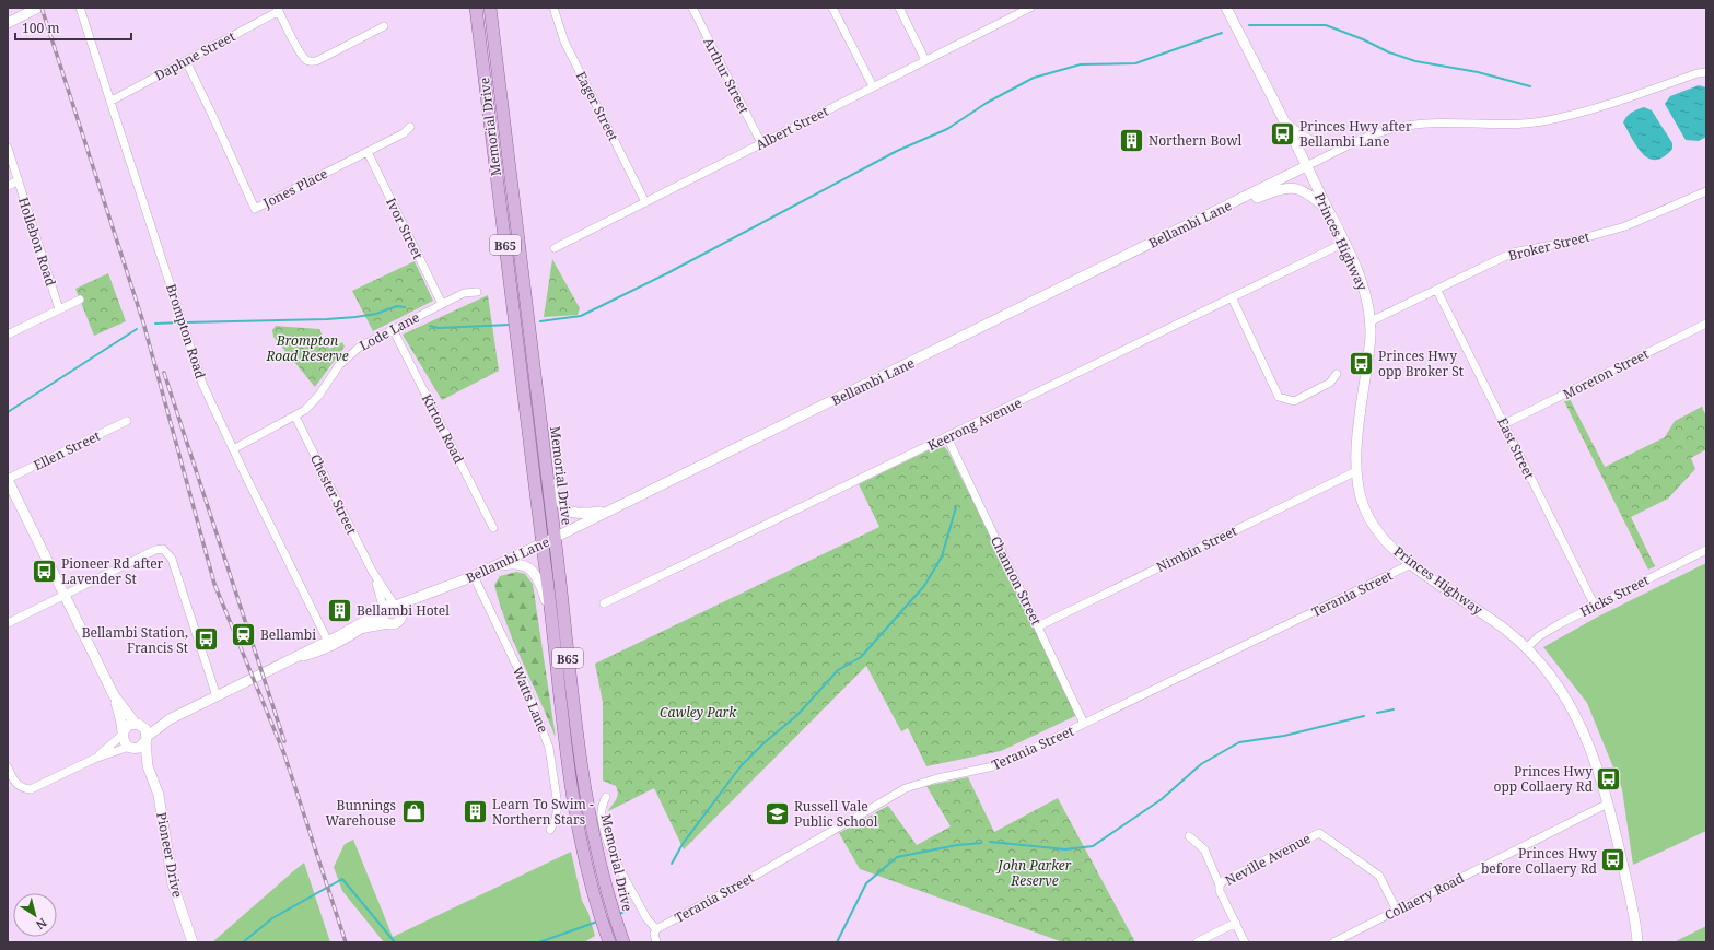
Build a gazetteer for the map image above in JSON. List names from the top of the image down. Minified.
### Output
{"streets":{"main road":["Memorial Drive","Bellambi Lane","Princes Highway","B65","Pioneer Drive"],"street":["Daphne Street","Arthur Street","Eager Street","Albert Street","Jones Place","Ivor Street","Hollebon Road","Broker Street","Brompton Road","Lode Lane","Moreton Street","Keerong Avenue","Kirton Road","East Street","Ellen Street","Chester Street","Nimbin Street","Channon Street","Terania Street","Hicks Street","Watts Lane","Neville Avenue","Collaery Road"]},"crossings":[["Daphne Street","Jones Place"],["Daphne Street","Brompton Road"],["Arthur Street","Albert Street"],["Eager Street","Albert Street"],["Memorial Drive","Bellambi Lane"],["Jones Place","Ivor Street"],["Bellambi Lane","Princes Highway"],["Bellambi Lane","Watts Lane"],["Ivor Street","Lode Lane"],["Princes Highway","Broker Street"],["Princes Highway","Keerong Avenue"],["Princes Highway","Nimbin Street"],["Princes Highway","Terania Street"],["Princes Highway","Hicks Street"],["Princes Highway","Collaery Road"],["Broker Street","East Street"],["Brompton Road","Lode Lane"],["Lode Lane","Kirton Road"],["Lode Lane","Chester Street"],["Moreton Street","East Street"],["Keerong Avenue","Channon Street"],["East Street","Hicks Street"],["Nimbin Street","Channon Street"],["Channon Street","Terania Street"],["Neville Avenue","Collaery Road"]],"parks":["Brompton Road Reserve","Cawley Park","John Parker Reserve"],"places":{"bus stop":["Princes Hwy after Bellambi Lane","Princes Hwy opp Broker St","Pioneer Rd after Lavender St","Bellambi Station, Francis St","Princes Hwy opp Collaery Rd","Princes Hwy before Collaery Rd"],"building":["Northern Bowl","Bellambi Hotel","Learn To Swim - Northern Stars"],"station":["Bellambi"],"shop":["Bunnings Warehouse"],"school or university":["Russell Vale Public School"]},"scale_bar":"100 m","north":"bottom right"}
